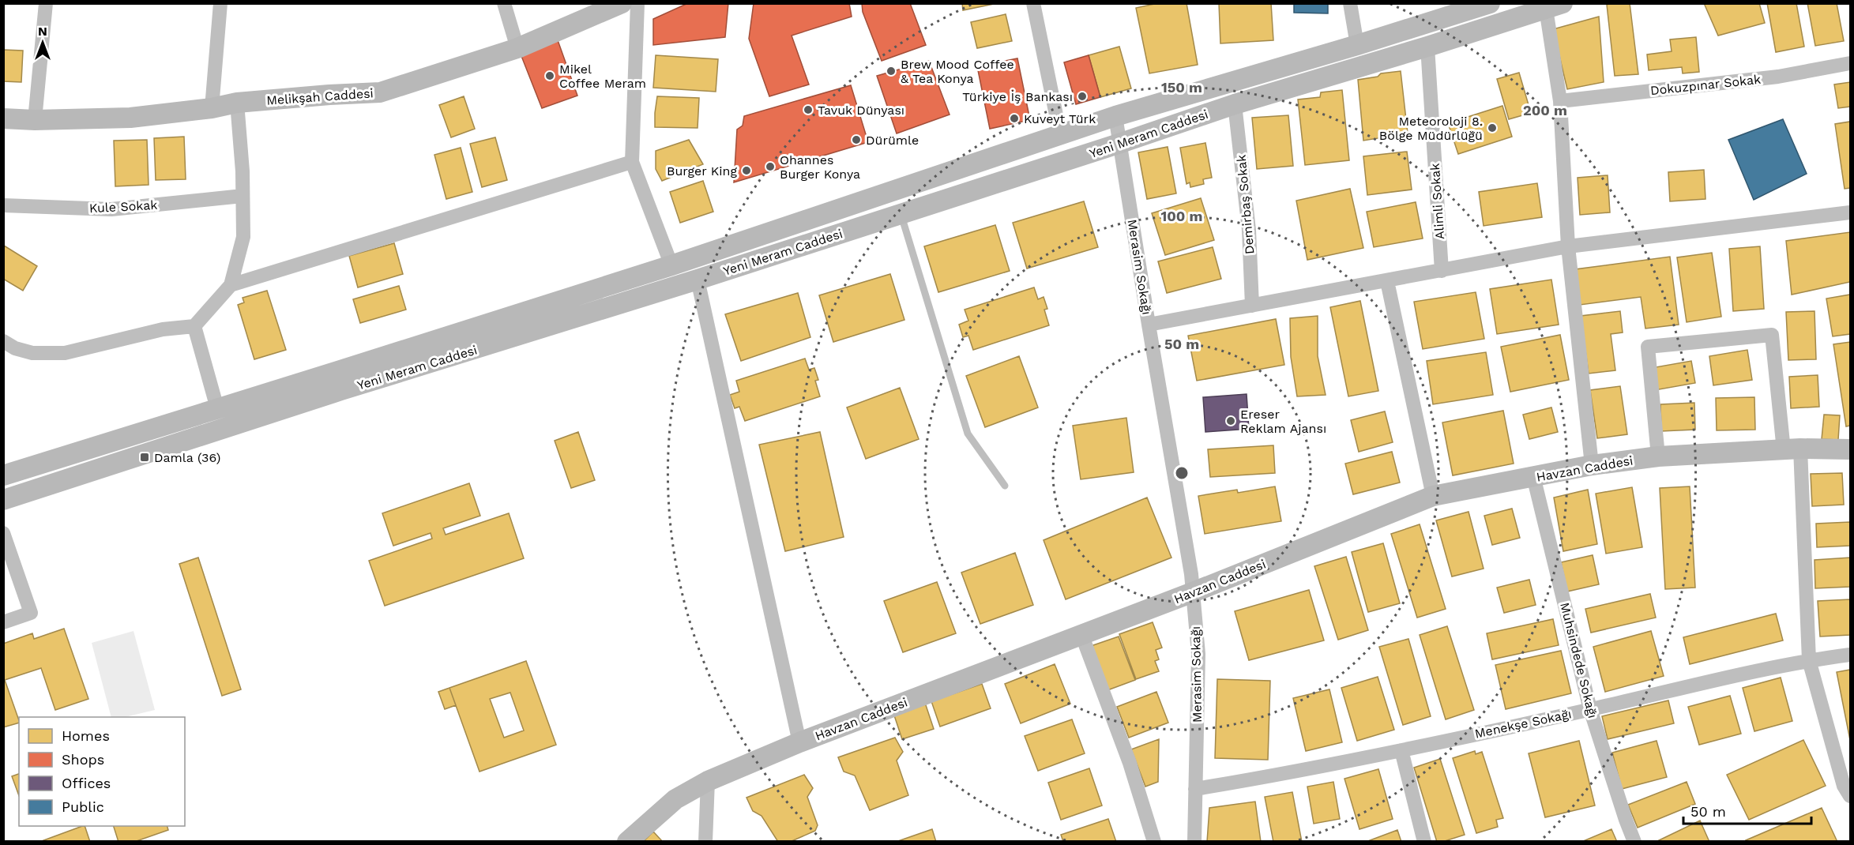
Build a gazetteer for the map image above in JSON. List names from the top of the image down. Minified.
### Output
{"streets":{"main road":["Melikşah Caddesi","Yeni Meram Caddesi","Havzan Caddesi"],"street":["Dokuzpınar Sokak","Alimli Sokak","Demirbaş Sokak","Kule Sokak","Merasim Sokağı","Muhsindede Sokağı","Menekşe Sokağı"]},"crossings":[["Yeni Meram Caddesi","Alimli Sokak"],["Yeni Meram Caddesi","Demirbaş Sokak"],["Yeni Meram Caddesi","Merasim Sokağı"],["Merasim Sokağı","Havzan Caddesi"],["Merasim Sokağı","Menekşe Sokağı"],["Havzan Caddesi","Muhsindede Sokağı"],["Muhsindede Sokağı","Menekşe Sokağı"]],"places":{"other":["Brew Mood Coffee & Tea Konya","Mikel Coffee Meram","Türkiye İş Bankası","Tavuk Dünyası","Kuveyt Türk","Meteoroloji 8. Bölge Müdürlüğü","Dürümle","Ohannes Burger Konya","Burger King","Ereser Reklam Ajansı"],"transit":["Damla (36)"]},"legend":["Homes","Shops","Offices","Public"],"scale_bar":"50 m","north":"top","rings":["150 m","200 m","100 m","50 m"]}
